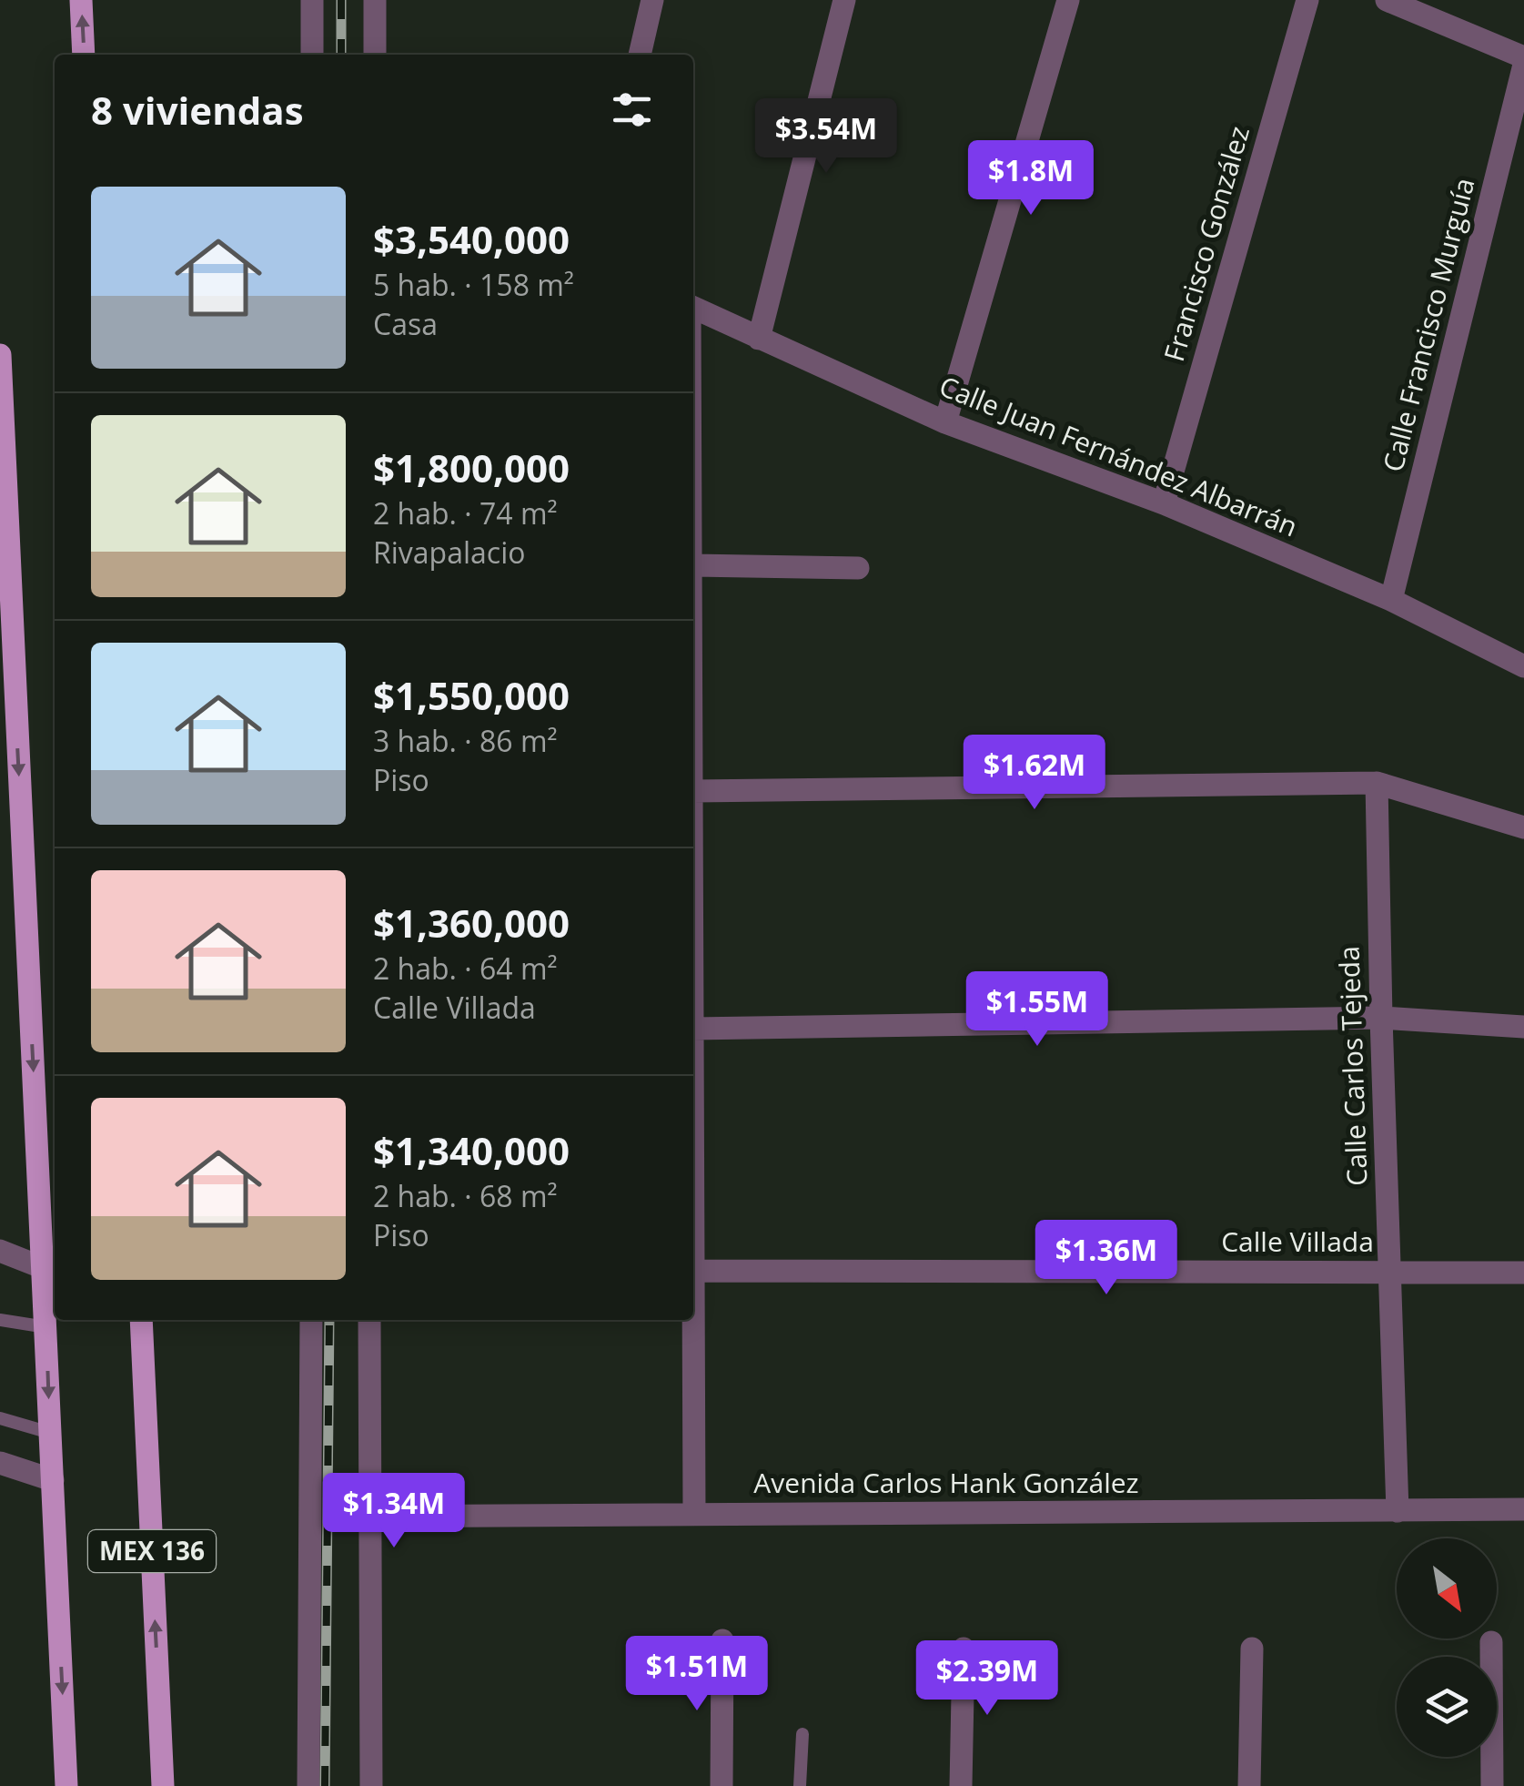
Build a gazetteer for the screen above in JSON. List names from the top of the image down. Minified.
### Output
{"streets":{"main road":["MEX 136"],"street":["Francisco González","Calle Francisco Murguía","Calle Juan Fernández Albarrán","Calle Carlos Tejeda","Calle Villada","Avenida Carlos Hank González"]},"crossings":[["Francisco González","Calle Juan Fernández Albarrán"],["Calle Francisco Murguía","Calle Juan Fernández Albarrán"],["Calle Carlos Tejeda","Calle Villada"],["Calle Carlos Tejeda","Avenida Carlos Hank González"]],"north":"bottom right","page":{"heading":"8 viviendas","price":["$3.54M","$1.8M","$1.62M","$1.55M","$1.36M","$1.34M","$1.51M","$2.39M"],"list":[{"name":"$3,540,000","note":"5 hab. · 158 m² · Casa"},{"name":"$1,800,000","note":"2 hab. · 74 m² · Rivapalacio"},{"name":"$1,550,000","note":"3 hab. · 86 m² · Piso"},{"name":"$1,360,000","note":"2 hab. · 64 m² · Calle Villada"},{"name":"$1,340,000","note":"2 hab. · 68 m² · Piso"}]}}
